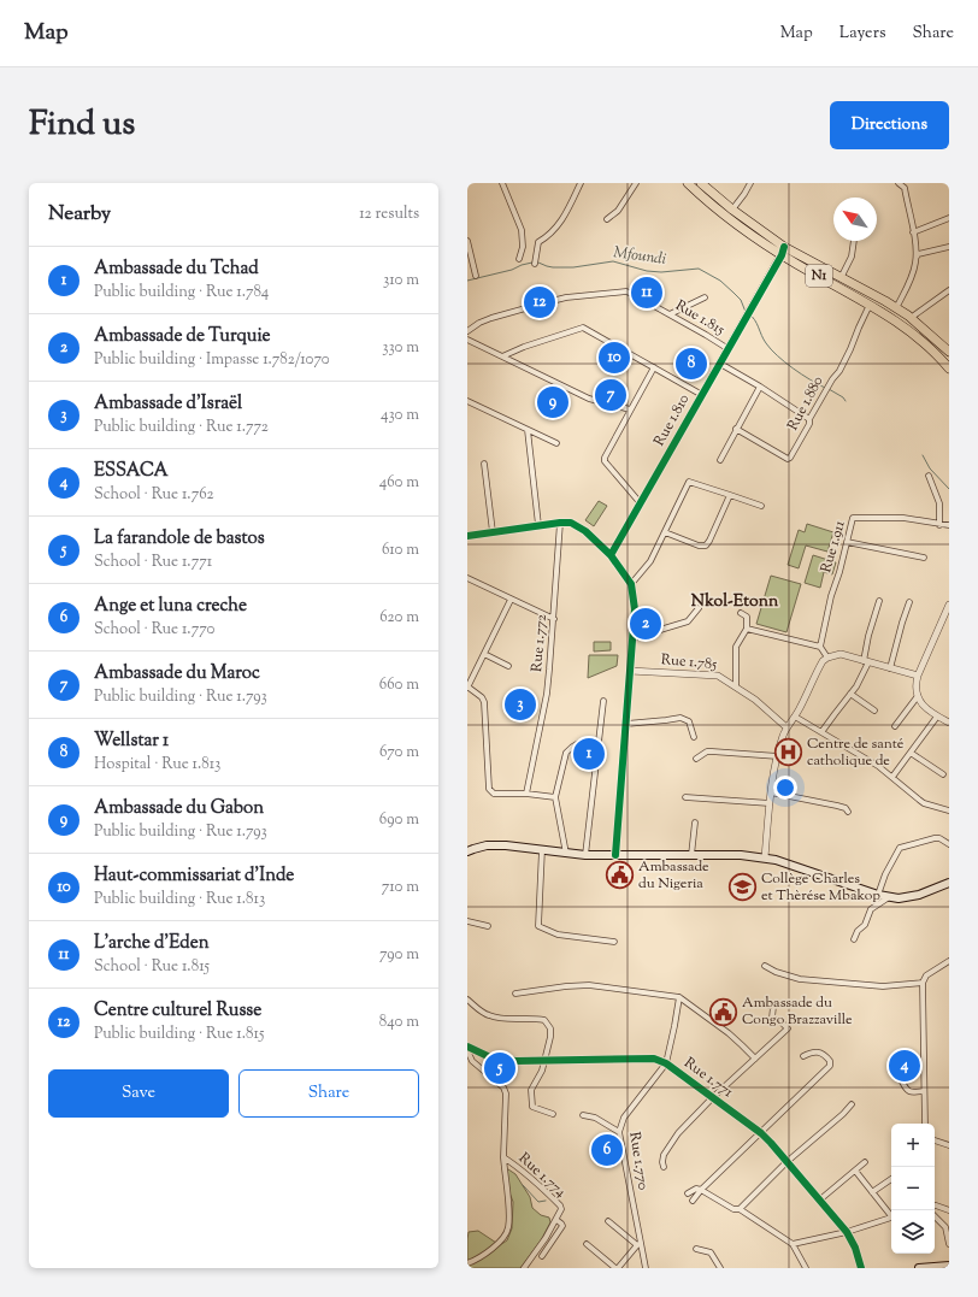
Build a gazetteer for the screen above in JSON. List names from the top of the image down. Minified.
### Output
{"streets":{"highway":["N1"],"street":["Rue 1.815","Rue 1.880","Rue 1.810","Rue 1.911","Rue 1.772","Rue 1.785","Rue 1.771","Rue 1.770","Rue 1.774"]},"crossings":[["N1","Rue 1.880"],["N1","Rue 1.810"],["Rue 1.815","Rue 1.810"],["Rue 1.771","Rue 1.770"]],"districts":["Nkol-Etonn"],"water":["Mfoundi"],"places":{"hospital":["Centre de santé catholique de"],"public building":["Ambassade du Nigeria","Ambassade du Congo Brazzaville"],"school or university":["Collège Charles et Thèrése Mbakop"]},"north":"top left","page":{"header":"Map","nav":["Map","Layers","Share"],"title":"Find us","buttons":["Directions",["Save","Share"]],"heading":["Nearby","12 results"],"list":[{"mark":"1","name":"Ambassade du Tchad","note":"Public building · Rue 1.784","value":"310 m"},{"mark":"2","name":"Ambassade de Turquie","note":"Public building · Impasse 1.782/1070","value":"330 m"},{"mark":"3","name":"Ambassade d'Israël","note":"Public building · Rue 1.772","value":"430 m"},{"mark":"4","name":"ESSACA","note":"School · Rue 1.762","value":"460 m"},{"mark":"5","name":"La farandole de bastos","note":"School · Rue 1.771","value":"610 m"},{"mark":"6","name":"Ange et luna creche","note":"School · Rue 1.770","value":"620 m"},{"mark":"7","name":"Ambassade du Maroc","note":"Public building · Rue 1.793","value":"660 m"},{"mark":"8","name":"Wellstar 1","note":"Hospital · Rue 1.813","value":"670 m"},{"mark":"9","name":"Ambassade du Gabon","note":"Public building · Rue 1.793","value":"690 m"},{"mark":"10","name":"Haut-commissariat d'Inde","note":"Public building · Rue 1.813","value":"710 m"},{"mark":"11","name":"L'arche d'Eden","note":"School · Rue 1.815","value":"790 m"},{"mark":"12","name":"Centre culturel Russe","note":"Public building · Rue 1.815","value":"840 m"}],"pins":["11","12","10","8","7","9","2","3","1","4","5","6"],"map_buttons":["+","−"]}}
